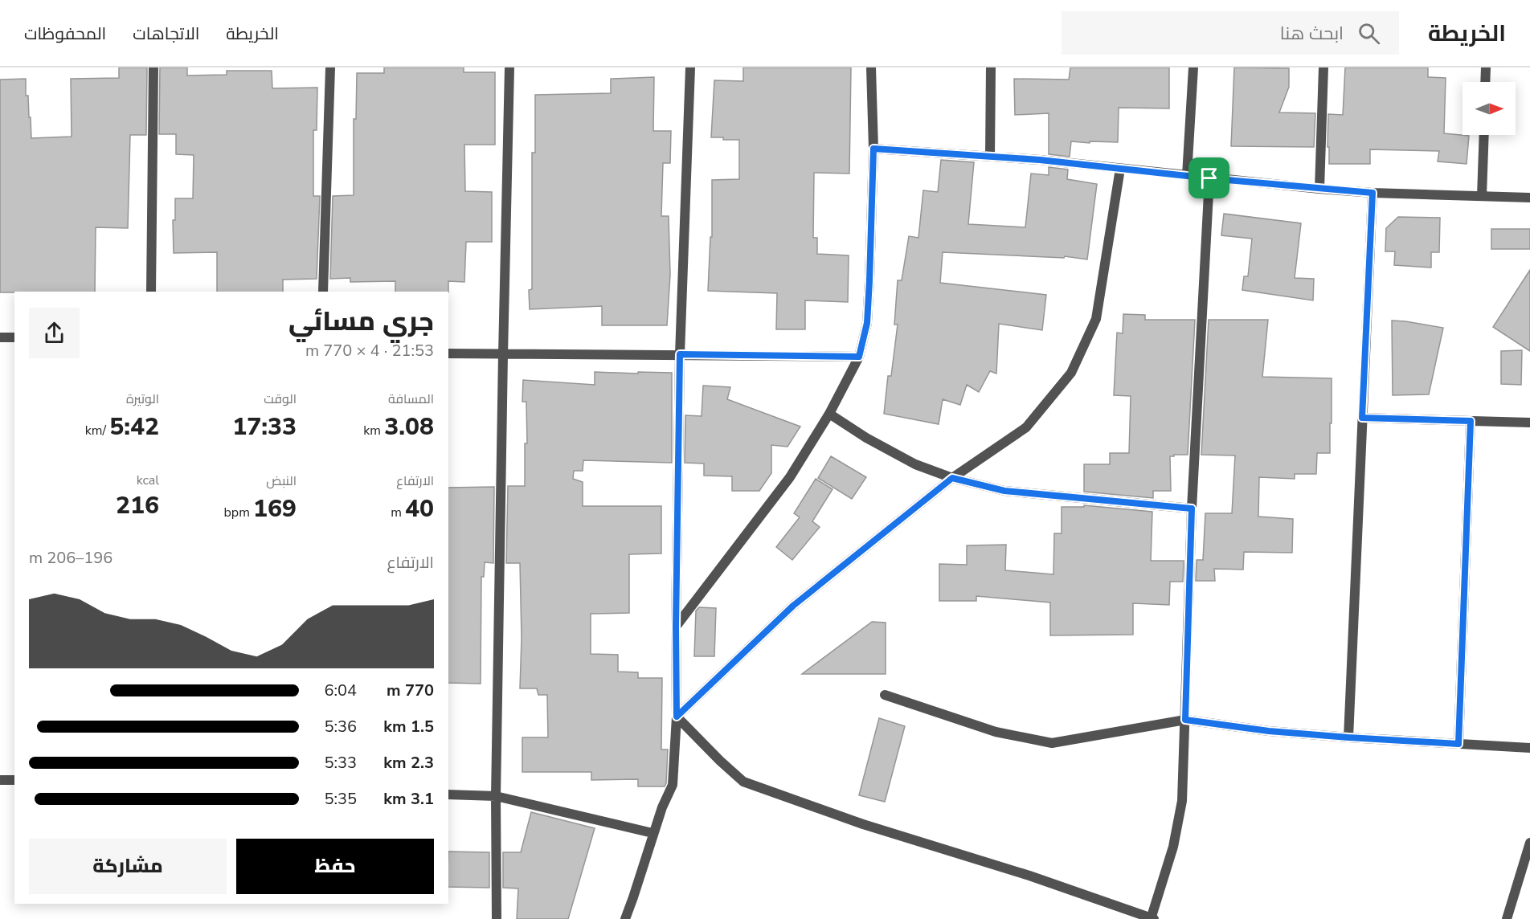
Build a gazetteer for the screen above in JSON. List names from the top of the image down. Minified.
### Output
{"north":"right","page":{"header":"الخريطة","search":"ابحث هنا","nav":["الخريطة","الاتجاهات","المحفوظات"],"heading":["جري مسائي","21:53 · 4 × 770 m"],"stats":[["المسافة","3.08 km"],["الوقت","17:33"],["الوتيرة","5:42 /km"],["الارتفاع","40 m"],["النبض","169 bpm"],["kcal","216"]],"chart":["الارتفاع","196–206 m"],"list":[{"name":"770 m","note":"6:04"},{"name":"1.5 km","note":"5:36"},{"name":"2.3 km","note":"5:33"},{"name":"3.1 km","note":"5:35"}],"buttons":["حفظ","مشاركة"]}}
